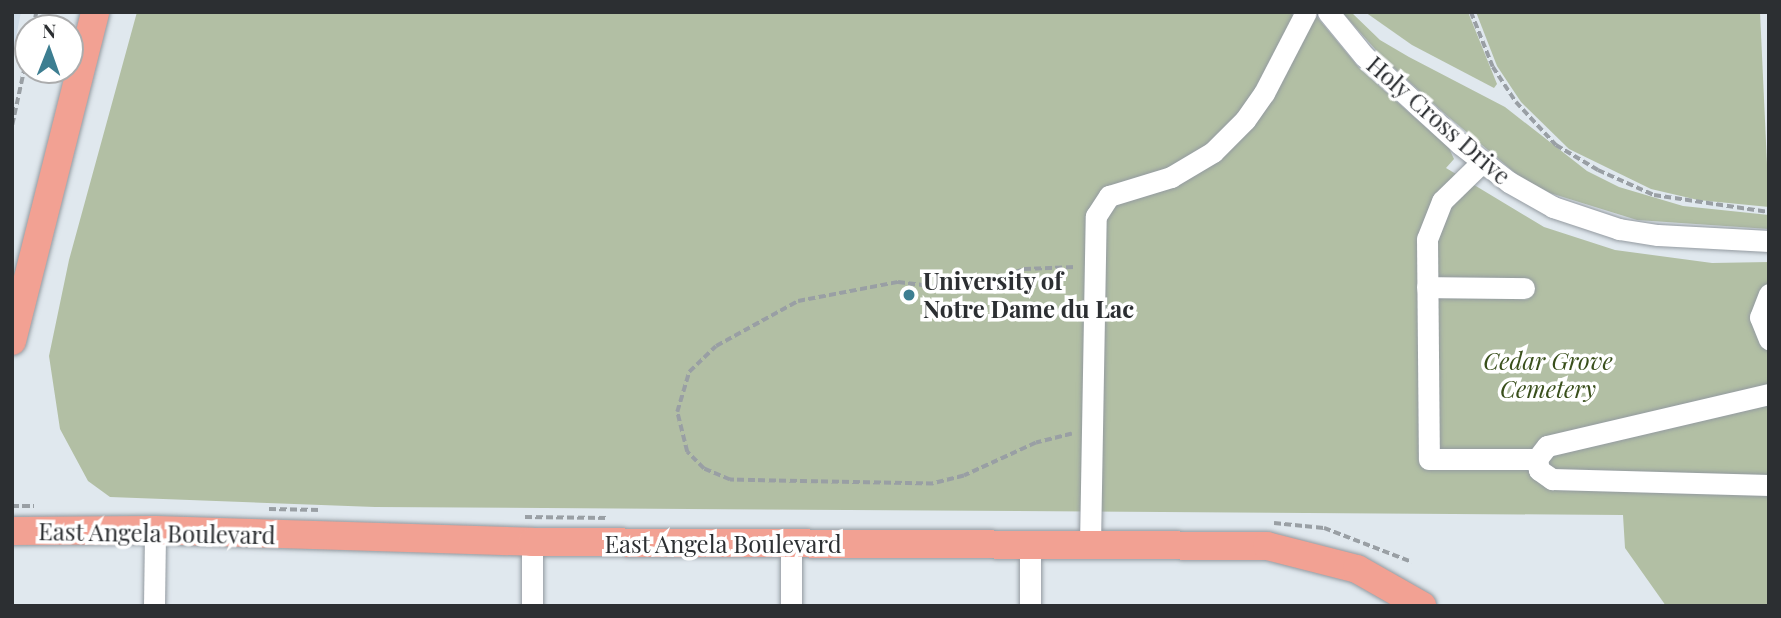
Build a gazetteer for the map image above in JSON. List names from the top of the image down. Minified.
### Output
{"streets":{"main road":["East Angela Boulevard"],"street":["Holy Cross Drive"]},"parks":["Cedar Grove Cemetery"],"places":["University of Notre Dame du Lac"],"north":"top"}
